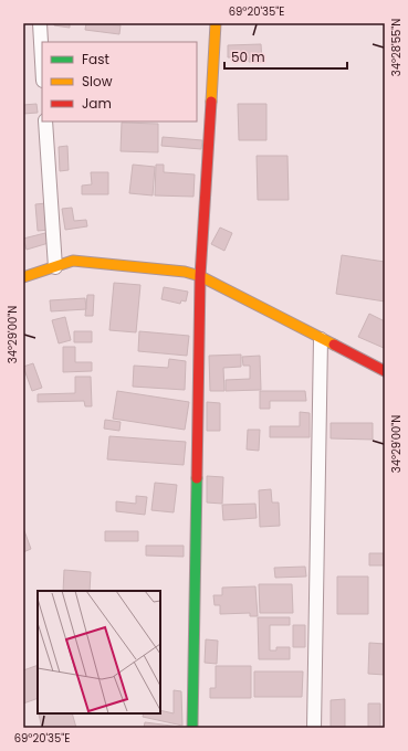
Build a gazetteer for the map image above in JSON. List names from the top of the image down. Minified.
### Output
{"legend":["Fast","Slow","Jam"],"scale_bar":"50 m","coordinates":["69°20'35\"E","34°28'55\"N","34°29'00\"N"]}
